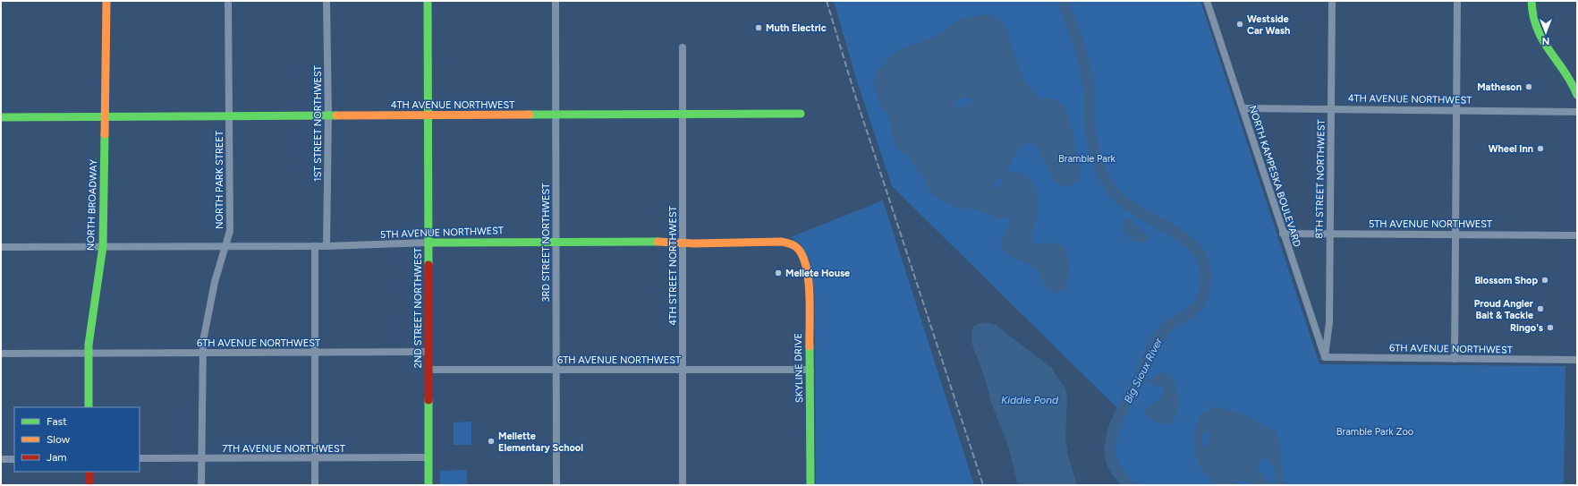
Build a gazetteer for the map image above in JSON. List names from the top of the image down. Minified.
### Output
{"streets":{"street":["4TH AVENUE NORTHWEST","1ST STREET NORTHWEST","NORTH KAMPESKA BOULEVARD","8TH STREET NORTHWEST","NORTH PARK STREET","NORTH BROADWAY","5TH AVENUE NORTHWEST","3RD STREET NORTHWEST","4TH STREET NORTHWEST","2ND STREET NORTHWEST","6TH AVENUE NORTHWEST","SKYLINE DRIVE","7TH AVENUE NORTHWEST"]},"crossings":[["4TH AVENUE NORTHWEST","1ST STREET NORTHWEST"],["4TH AVENUE NORTHWEST","NORTH KAMPESKA BOULEVARD"],["4TH AVENUE NORTHWEST","8TH STREET NORTHWEST"],["4TH AVENUE NORTHWEST","NORTH PARK STREET"],["4TH AVENUE NORTHWEST","NORTH BROADWAY"],["4TH AVENUE NORTHWEST","3RD STREET NORTHWEST"],["4TH AVENUE NORTHWEST","4TH STREET NORTHWEST"],["4TH AVENUE NORTHWEST","2ND STREET NORTHWEST"],["1ST STREET NORTHWEST","5TH AVENUE NORTHWEST"],["NORTH KAMPESKA BOULEVARD","8TH STREET NORTHWEST"],["NORTH KAMPESKA BOULEVARD","5TH AVENUE NORTHWEST"],["NORTH KAMPESKA BOULEVARD","6TH AVENUE NORTHWEST"],["8TH STREET NORTHWEST","5TH AVENUE NORTHWEST"],["8TH STREET NORTHWEST","6TH AVENUE NORTHWEST"],["NORTH PARK STREET","5TH AVENUE NORTHWEST"],["NORTH PARK STREET","6TH AVENUE NORTHWEST"],["NORTH PARK STREET","7TH AVENUE NORTHWEST"],["NORTH BROADWAY","5TH AVENUE NORTHWEST"],["NORTH BROADWAY","6TH AVENUE NORTHWEST"],["5TH AVENUE NORTHWEST","3RD STREET NORTHWEST"],["5TH AVENUE NORTHWEST","4TH STREET NORTHWEST"],["5TH AVENUE NORTHWEST","2ND STREET NORTHWEST"],["5TH AVENUE NORTHWEST","SKYLINE DRIVE"],["3RD STREET NORTHWEST","6TH AVENUE NORTHWEST"],["4TH STREET NORTHWEST","6TH AVENUE NORTHWEST"],["2ND STREET NORTHWEST","6TH AVENUE NORTHWEST"],["2ND STREET NORTHWEST","7TH AVENUE NORTHWEST"],["6TH AVENUE NORTHWEST","SKYLINE DRIVE"]],"water":["Big Sioux River","Kiddie Pond"],"parks":["Bramble Park","Bramble Park Zoo"],"places":["Westside Car Wash","Muth Electric","Matheson","Wheel Inn","Mellete House","Blossom Shop","Proud Angler Bait & Tackle","Ringo's","Mellette Elementary School"],"legend":["Fast","Slow","Jam"],"north":"bottom"}
